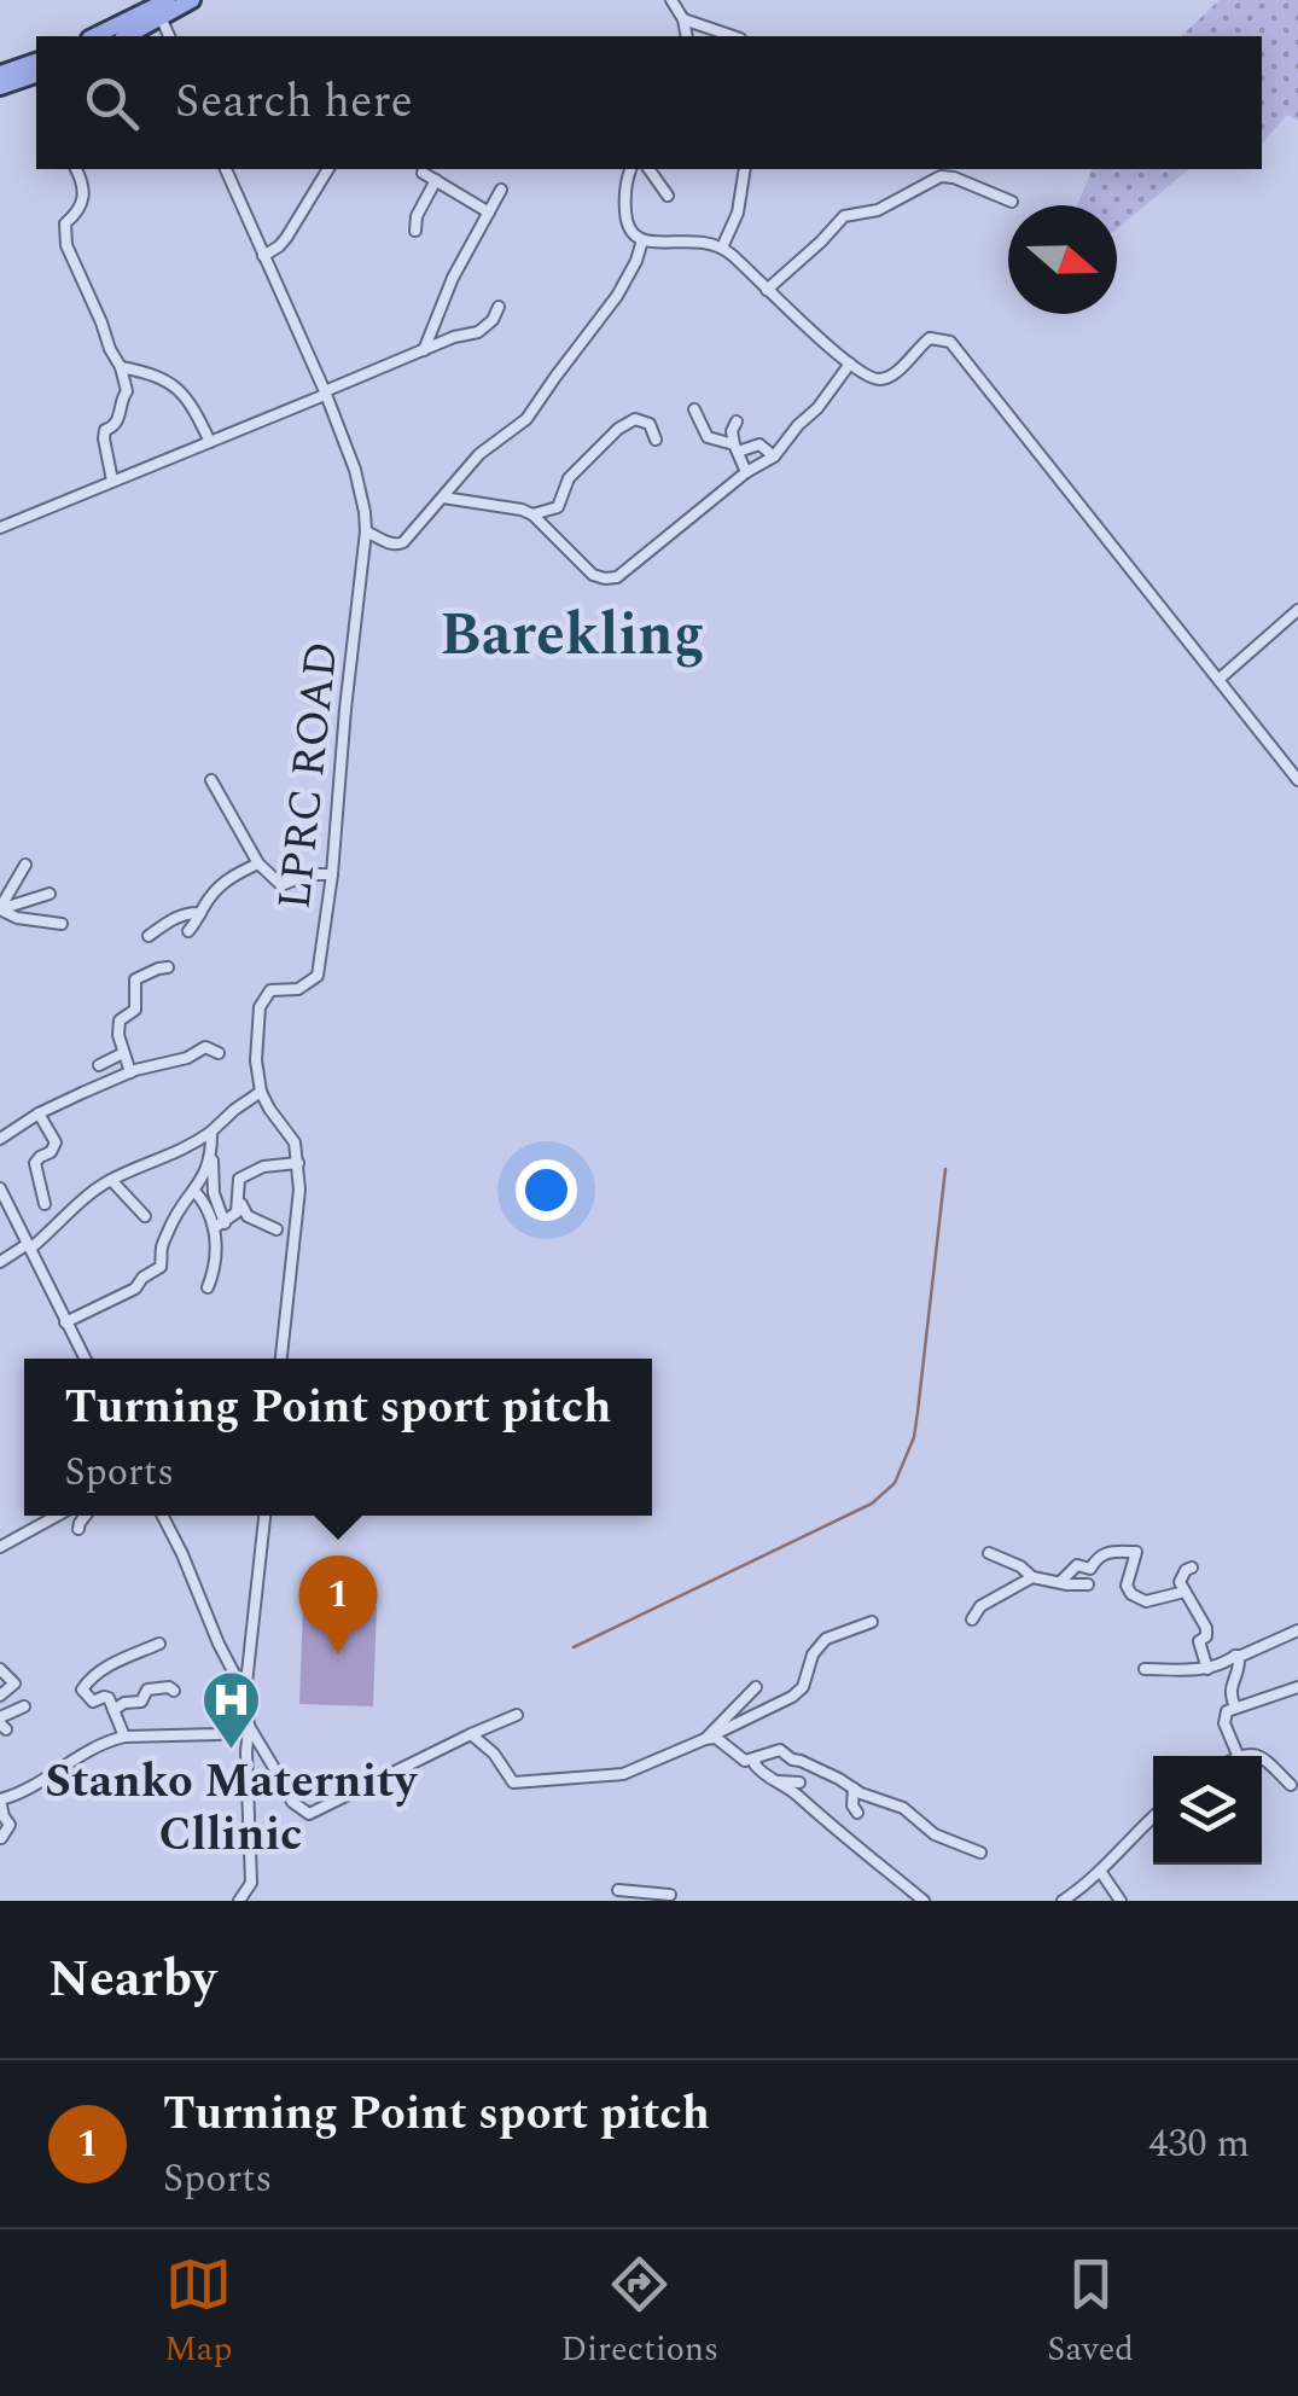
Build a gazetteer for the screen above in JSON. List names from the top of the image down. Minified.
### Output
{"streets":{"street":["LPRC ROAD"]},"districts":["Barekling"],"places":{"hospital":["Stanko Maternity Cllinic"]},"north":"right","page":{"search":"Search here","popup":["Turning Point sport pitch","Sports"],"pins":"1","heading":"Nearby","list":[{"mark":"1","name":"Turning Point sport pitch","note":"Sports","value":"430 m"}],"nav":["Map","Directions","Saved"]}}
